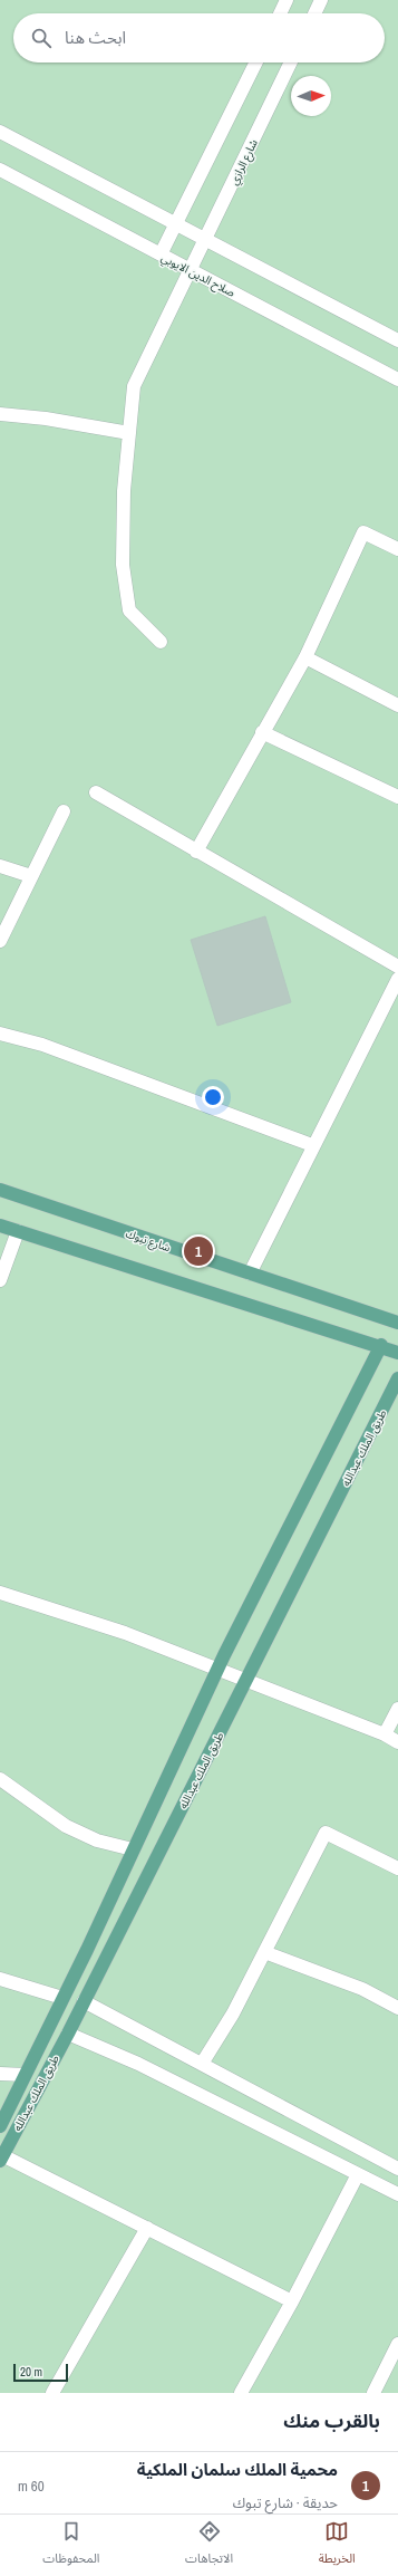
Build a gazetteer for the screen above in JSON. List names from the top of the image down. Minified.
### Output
{"streets":{"main road":["شارع تبوك","طريق الملك عبدالله"],"street":["شارع الرازي","صلاح الدين الايوبي"]},"crossings":[["شارع الرازي","صلاح الدين الايوبي"]],"scale_bar":"20 m","north":"right","page":{"search":"ابحث هنا","pins":"1","scale":"20 m","heading":"بالقرب منك","list":[{"mark":"1","name":"محمية الملك سلمان الملكية","note":"حديقة · شارع تبوك","value":"60 m"}],"nav":["الخريطة","الاتجاهات","المحفوظات"]}}
